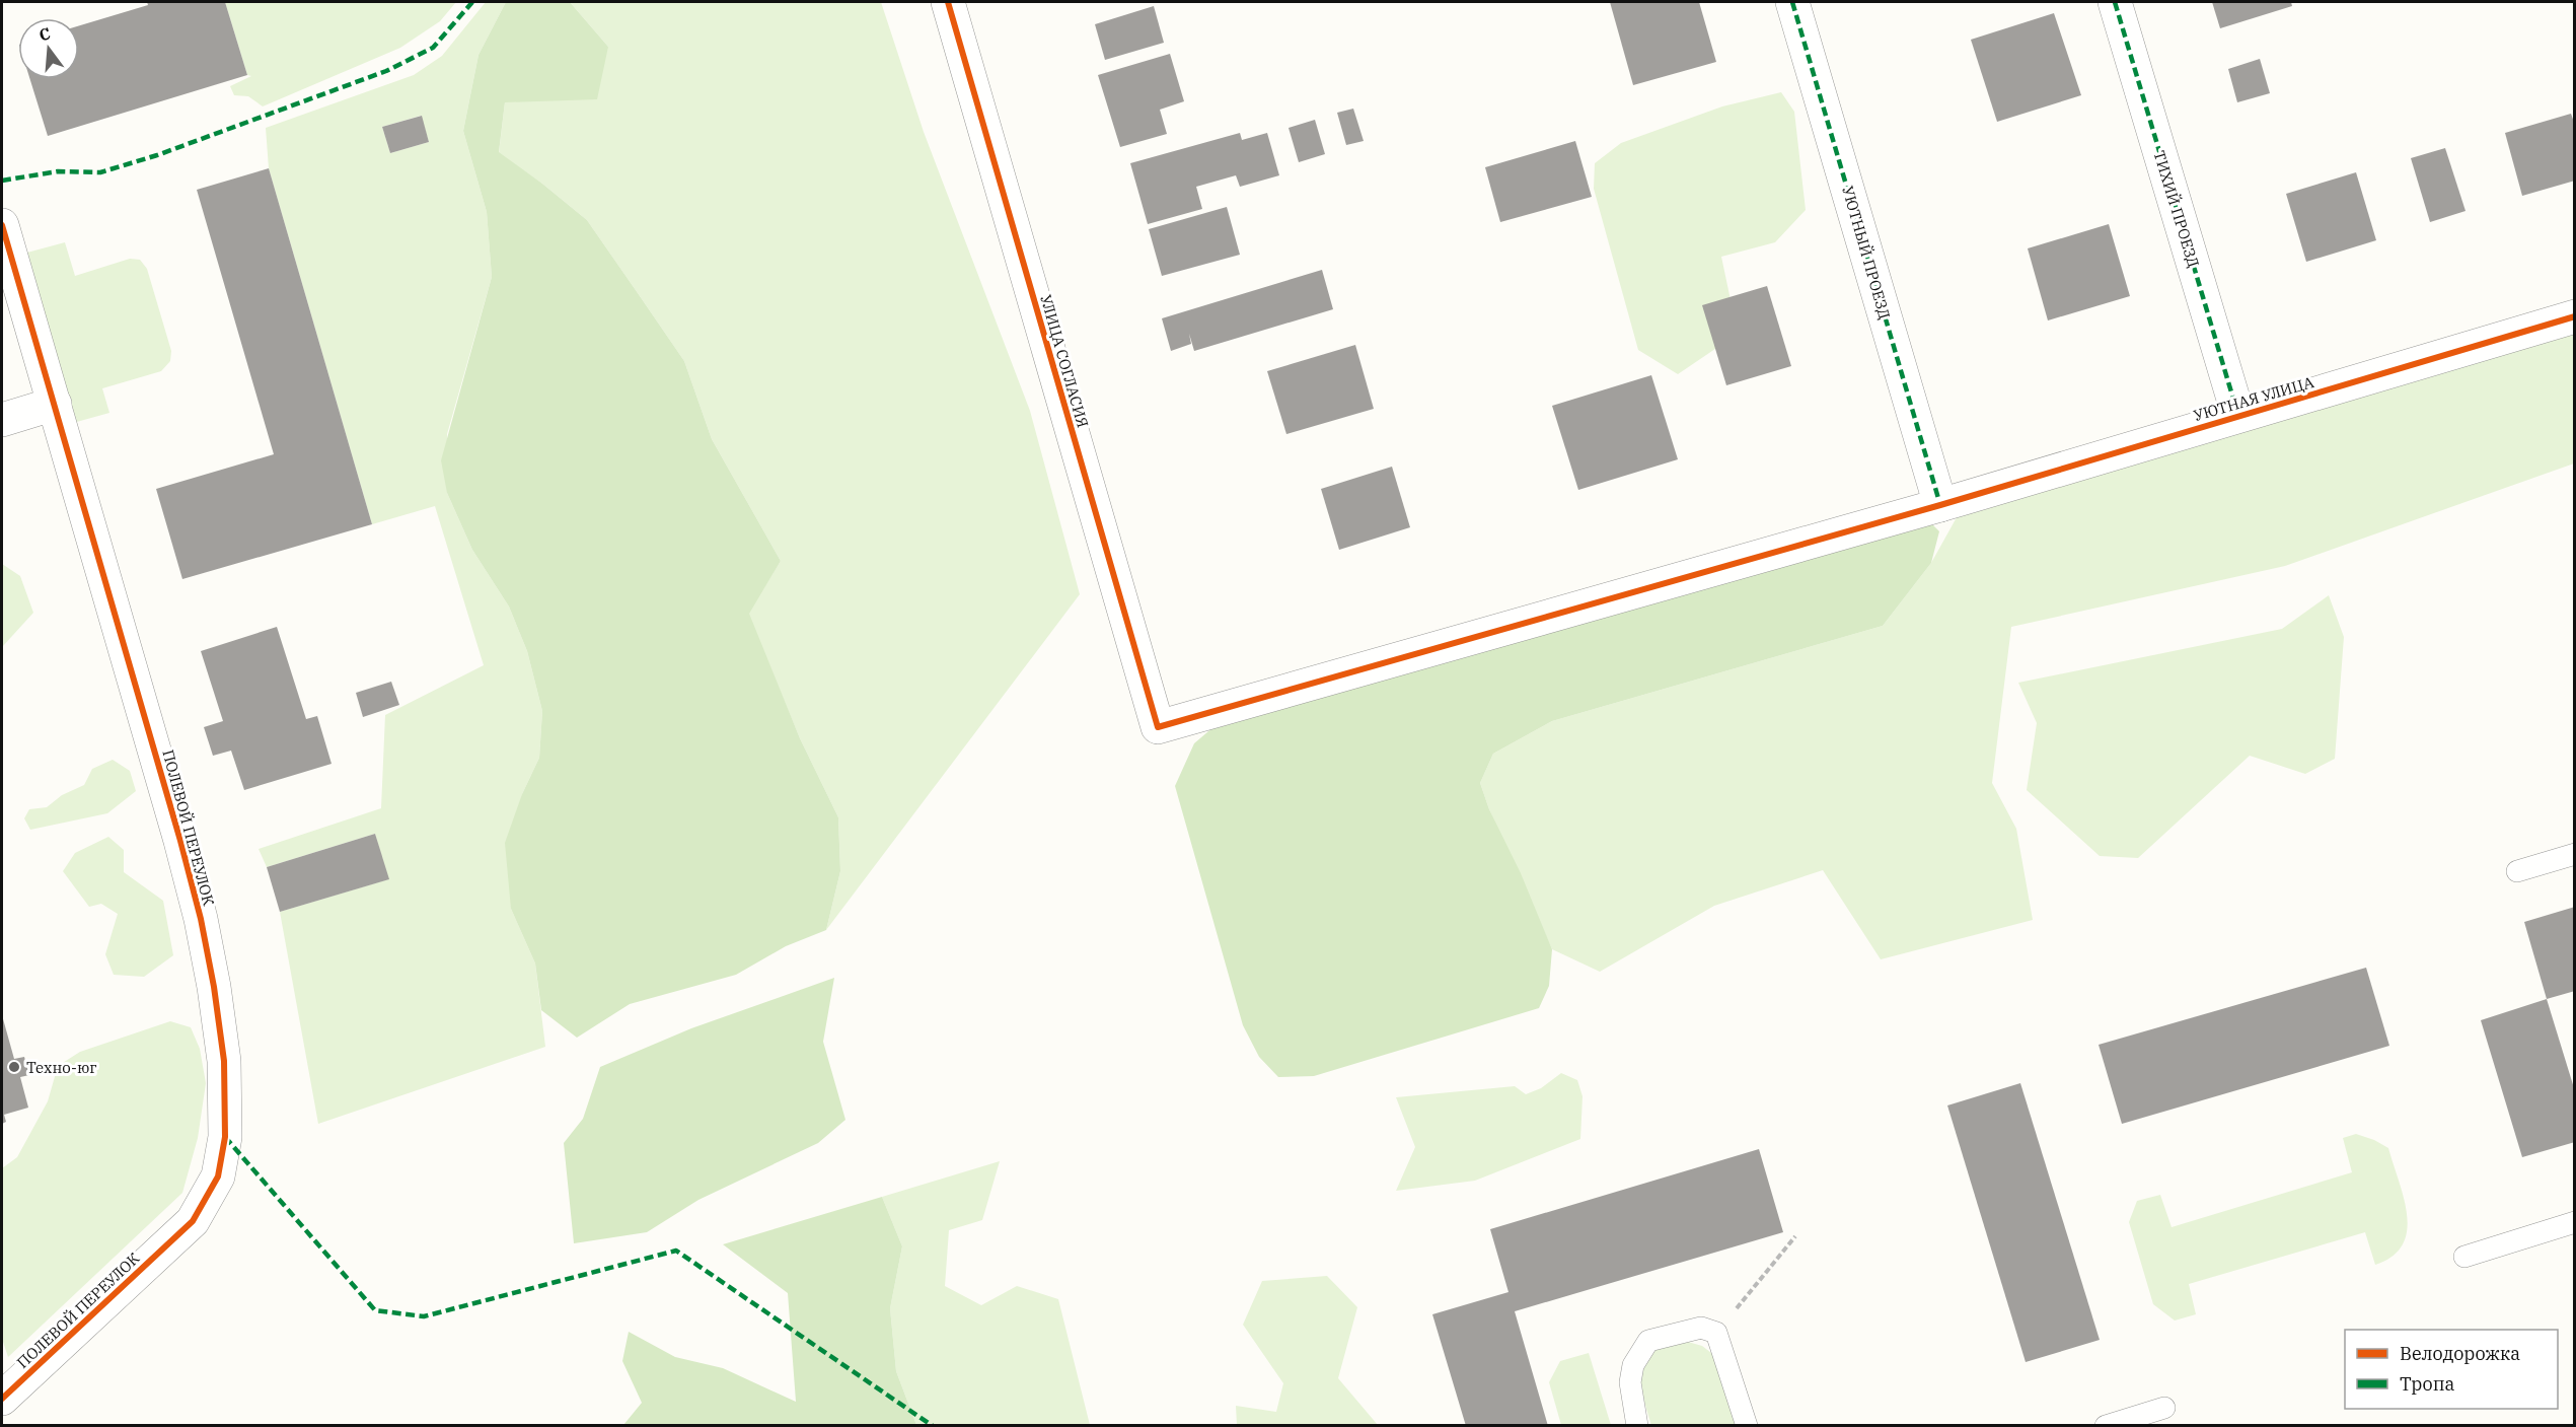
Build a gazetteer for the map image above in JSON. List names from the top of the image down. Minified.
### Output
{"streets":{"street":["ТИХИЙ ПРОЕЗД","УЮТНЫЙ ПРОЕЗД","УЛИЦА СОГЛАСИЯ","УЮТНАЯ УЛИЦА","ПОЛЕВОЙ ПЕРЕУЛОК"]},"crossings":[["ТИХИЙ ПРОЕЗД","УЮТНАЯ УЛИЦА"],["УЮТНЫЙ ПРОЕЗД","УЮТНАЯ УЛИЦА"],["УЛИЦА СОГЛАСИЯ","УЮТНАЯ УЛИЦА"]],"places":["Техно-юг"],"legend":["Велодорожка","Тропа"],"north":"top"}
